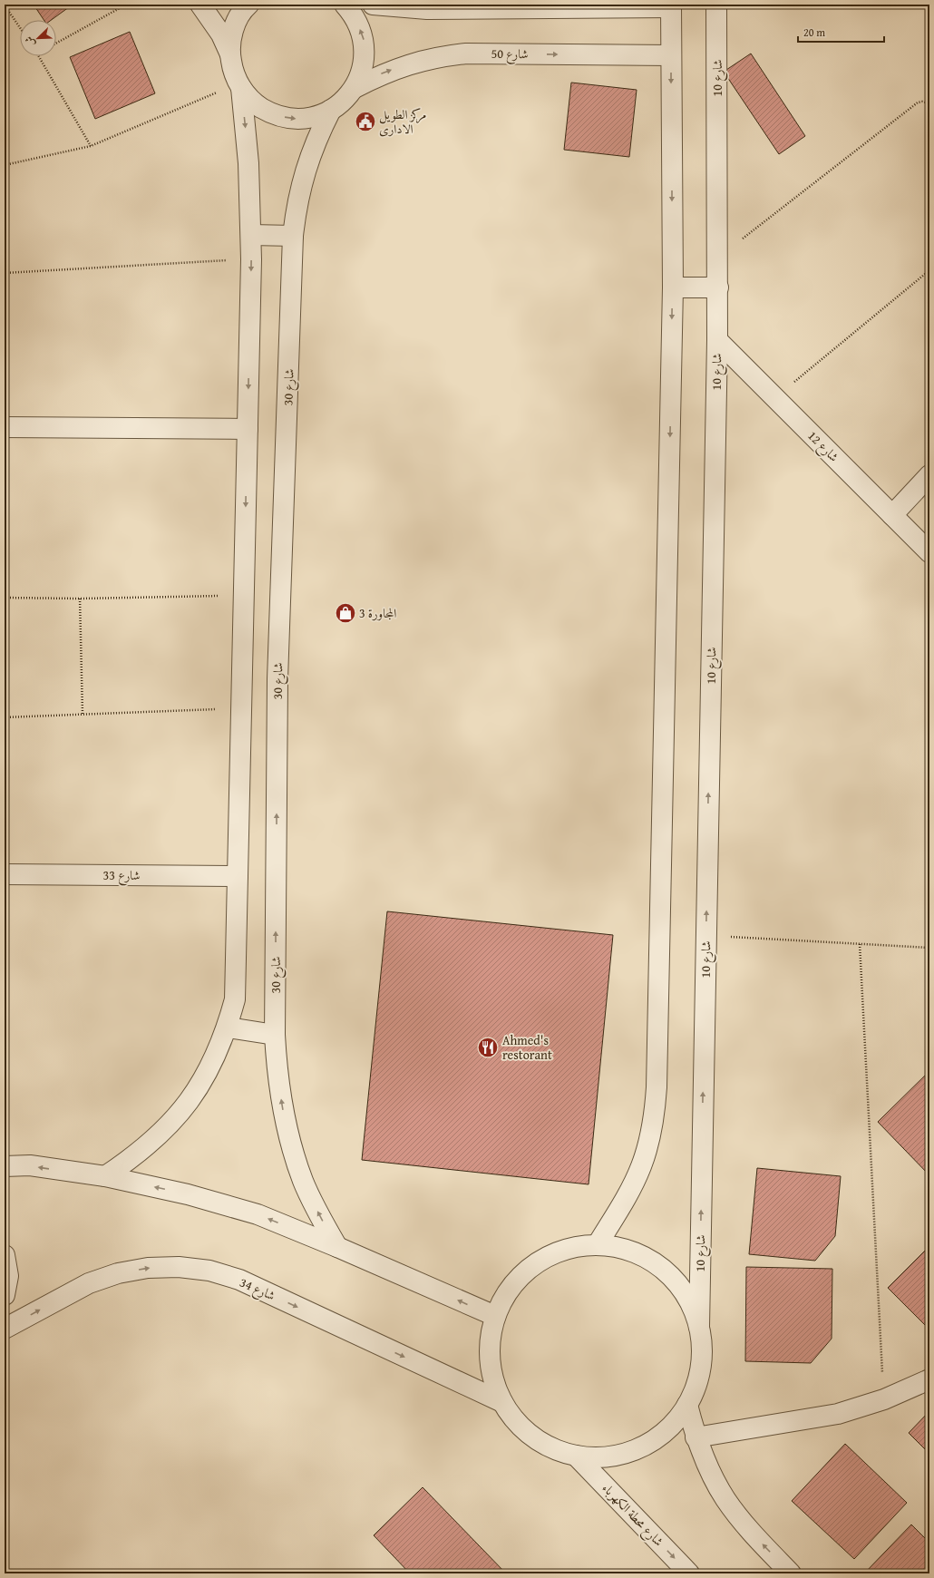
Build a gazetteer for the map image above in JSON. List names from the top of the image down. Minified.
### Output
{"streets":{"street":["شارع 50","شارع 10","شارع 30","شارع 12","شارع 33","شارع 34","شارع محطة الكهرباء"]},"crossings":[["شارع 10","شارع 12"]],"places":{"public building":["مركز الطويل الادارى"],"shop":["المجاورة 3"],"restaurant":["Ahmed's restorant"]},"scale_bar":"20 m","north":"bottom left"}
